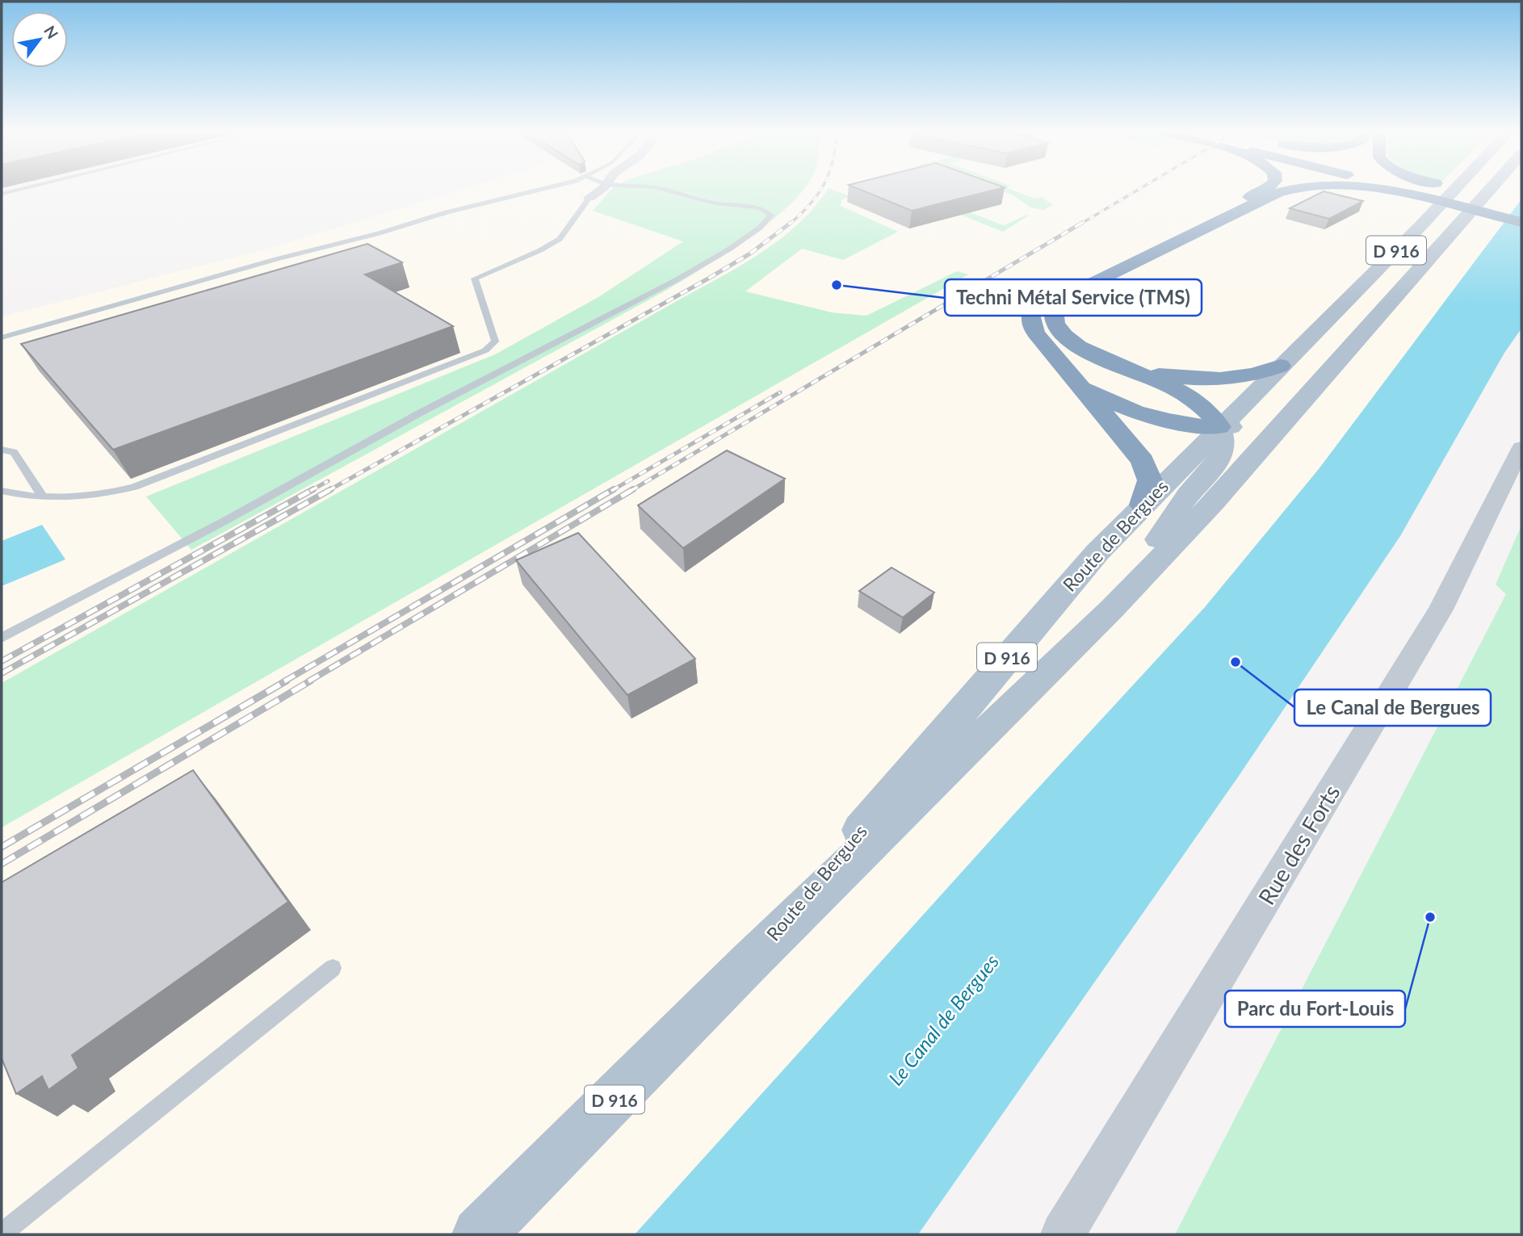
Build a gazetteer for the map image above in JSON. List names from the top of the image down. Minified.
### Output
{"streets":{"main road":["D 916","Route de Bergues"],"street":["Rue des Forts"]},"water":["Le Canal de Bergues"],"places":["Techni Métal Service (TMS)","Le Canal de Bergues","Parc du Fort-Louis"],"north":"top right"}
